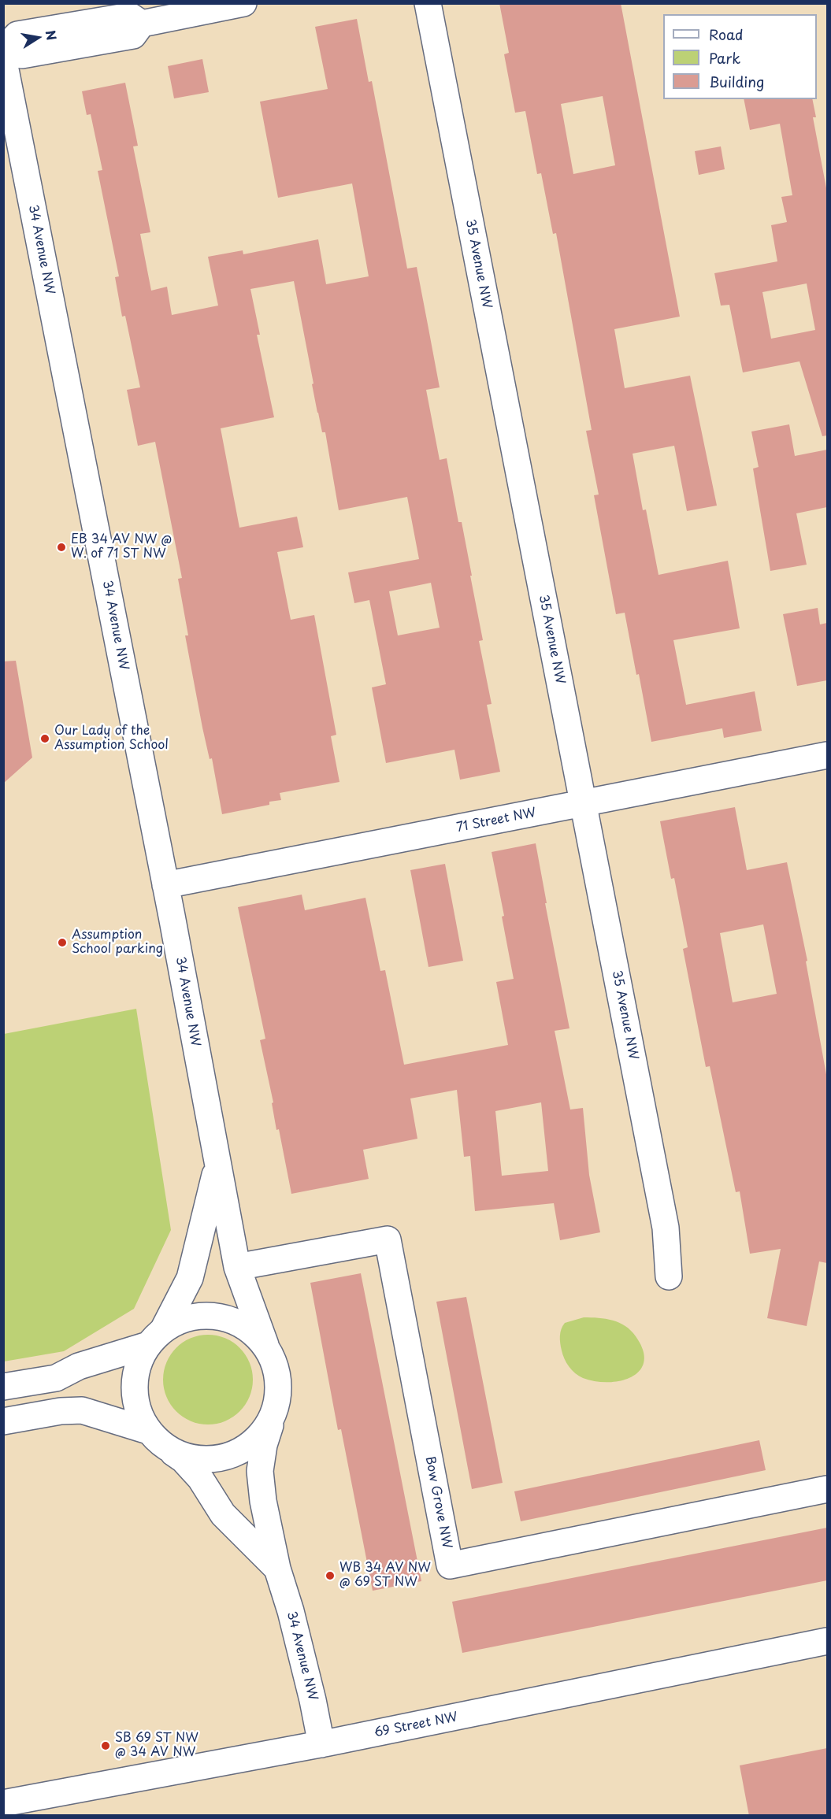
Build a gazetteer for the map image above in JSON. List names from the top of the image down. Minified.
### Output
{"streets":{"street":["34 Avenue NW","35 Avenue NW","71 Street NW","Bow Grove NW","69 Street NW"]},"crossings":[["34 Avenue NW","71 Street NW"],["34 Avenue NW","Bow Grove NW"],["34 Avenue NW","69 Street NW"],["35 Avenue NW","71 Street NW"]],"places":["EB 34 AV NW @ W. of 71 ST NW","Our Lady of the Assumption School","Assumption School parking","WB 34 AV NW @ 69 ST NW","SB 69 ST NW @ 34 AV NW"],"legend":["Road","Park","Building"],"north":"right"}
